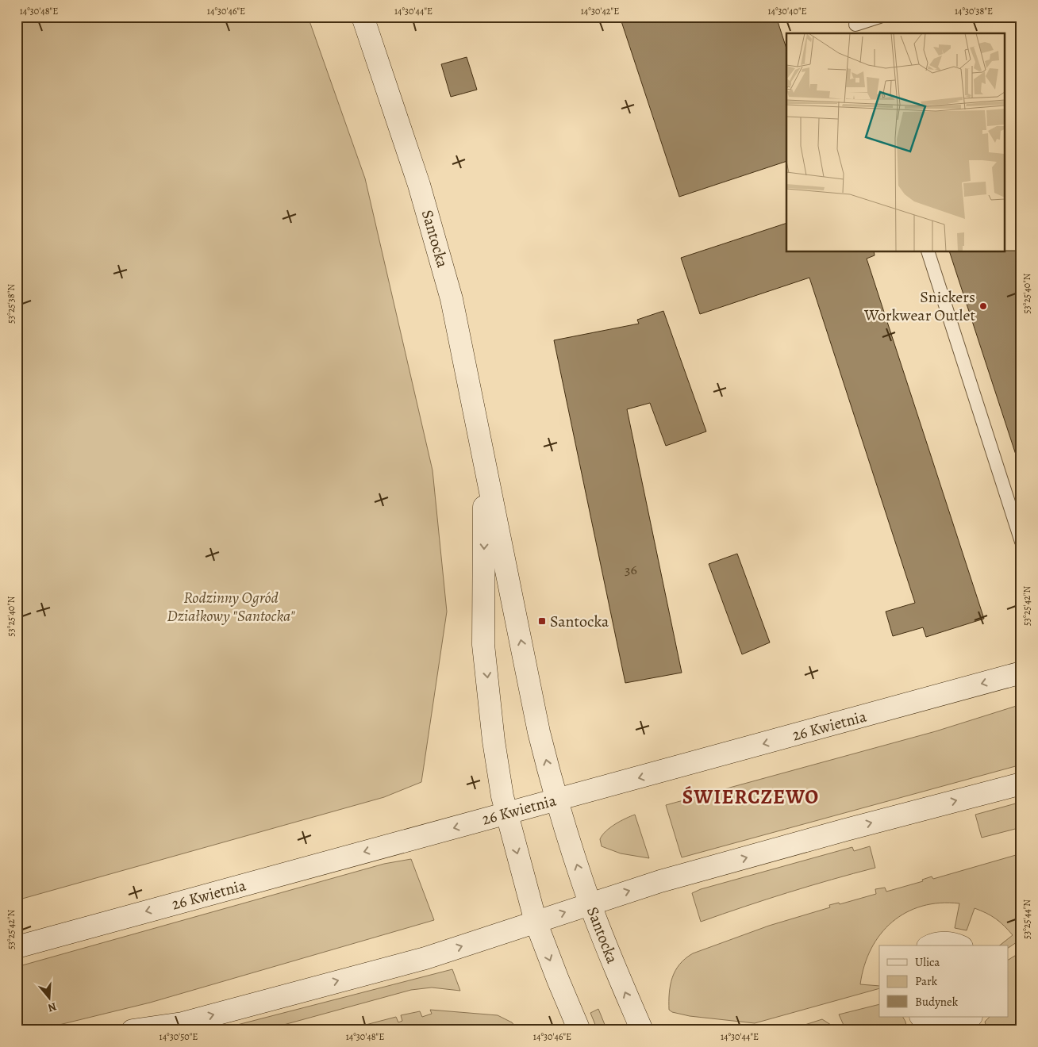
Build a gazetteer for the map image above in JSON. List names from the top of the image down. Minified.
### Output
{"streets":{"street":["Santocka","26 Kwietnia"]},"crossings":[["Santocka","26 Kwietnia"]],"districts":["ŚWIERCZEWO"],"parks":["Rodzinny Ogród Działkowy \"Santocka\""],"places":{"other":["Snickers Workwear Outlet"],"transit":["Santocka"]},"house_numbers":["36"],"legend":["Ulica","Park","Budynek"],"north":"bottom","coordinates":["14°30'48\"E","14°30'46\"E","14°30'44\"E","14°30'42\"E","14°30'40\"E","14°30'38\"E","53°25'40\"N","53°25'38\"N","53°25'42\"N","53°25'44\"N","14°30'50\"E"]}
